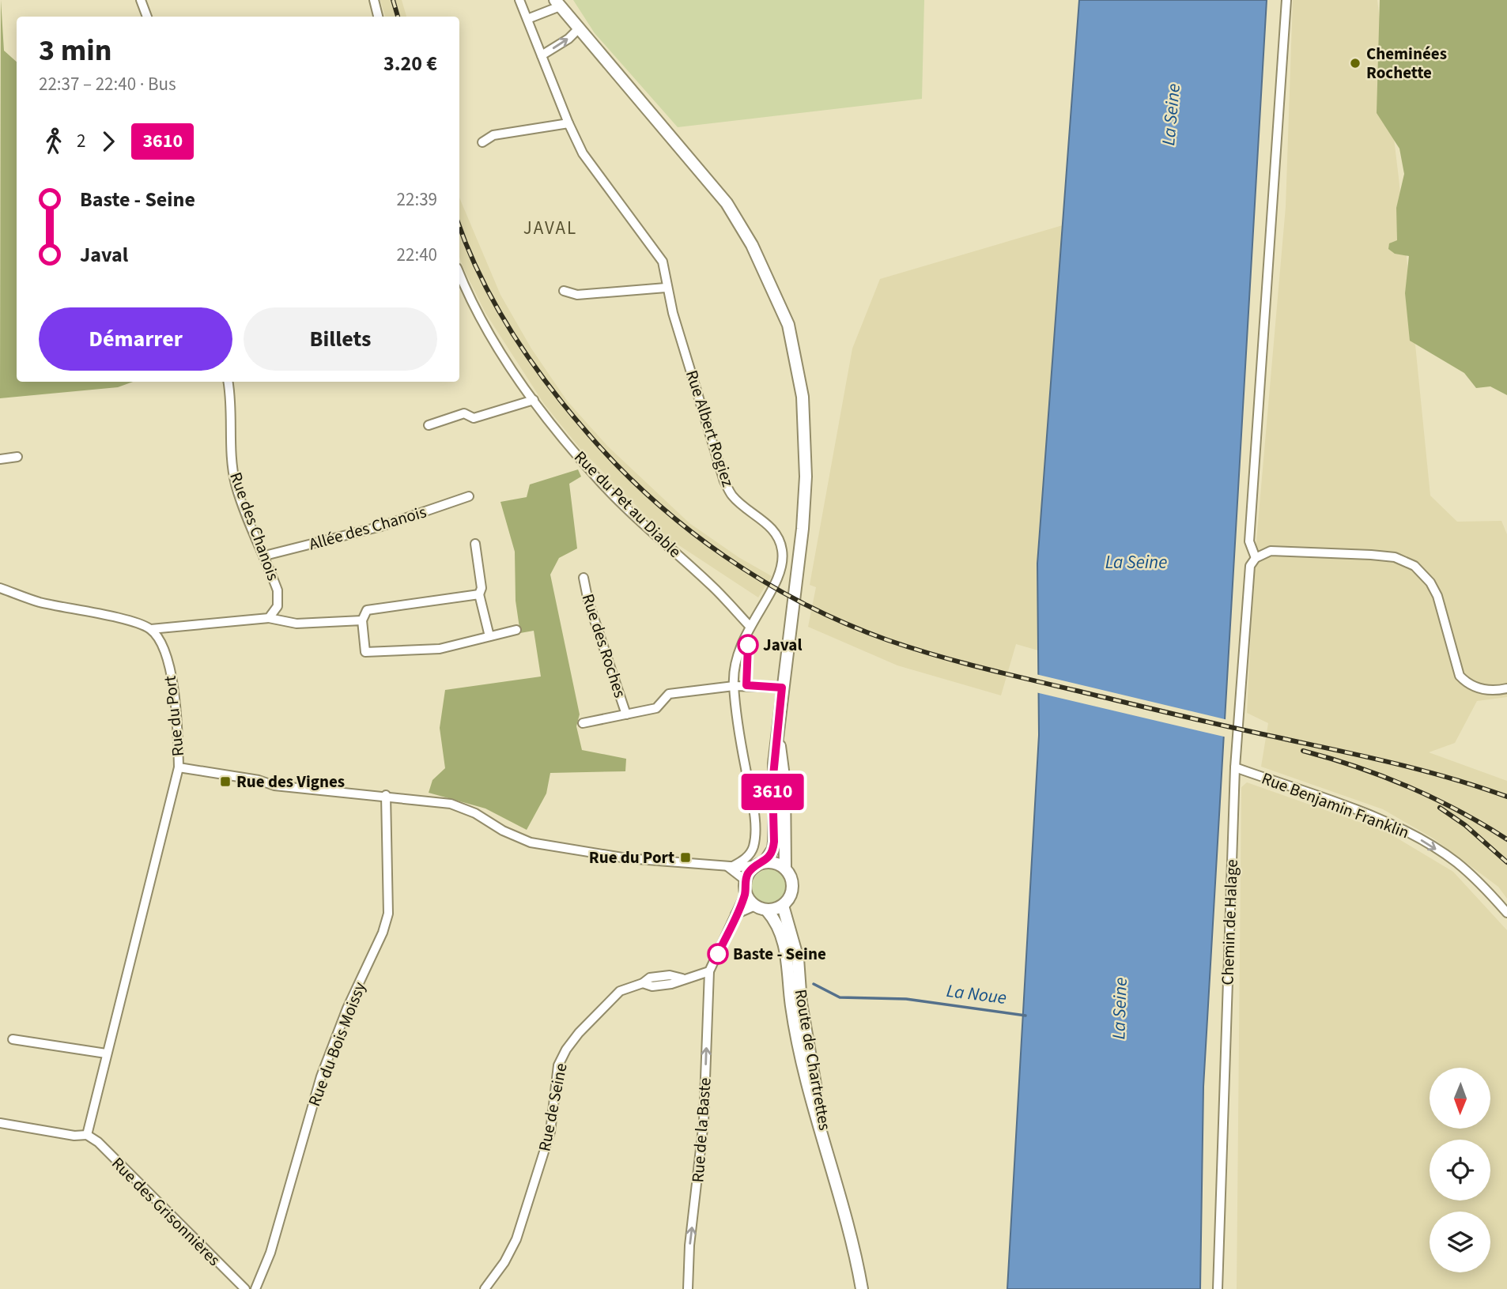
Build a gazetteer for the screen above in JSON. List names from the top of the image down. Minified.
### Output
{"streets":{"main road":["Route de Chartrettes"],"street":["Rue Albert Rogiez","Rue du Pet au Diable","Rue des Chanois","Allée des Chanois","Rue des Roches","Rue du Port","Rue Benjamin Franklin","Chemin de Halage","Rue du Bois Moissy","Rue de Seine","Rue de la Baste","Rue des Grisonnières"]},"crossings":[["Rue Albert Rogiez","Rue du Pet au Diable"],["Rue Albert Rogiez","Rue des Roches"],["Rue Albert Rogiez","Rue du Port"],["Rue des Chanois","Allée des Chanois"],["Rue du Port","Rue du Bois Moissy"],["Rue du Port","Route de Chartrettes"],["Rue Benjamin Franklin","Chemin de Halage"],["Rue de Seine","Rue de la Baste"]],"one_way":["Rue Benjamin Franklin","Rue de la Baste"],"districts":["JAVAL"],"water":["La Seine","La Noue"],"places":{"other":["Cheminées Rochette","Javal","Baste - Seine"],"transit":["Rue des Vignes","Rue du Port"]},"lines":["bus line 3610"],"north":"bottom","page":{"on_map":"3610","heading":["3 min","22:37 – 22:40 · Bus","3.20 €"],"legs":["2","3610"],"list":[{"name":"Baste - Seine","value":"22:39"},{"name":"Javal","value":"22:40"}],"buttons":["Démarrer","Billets"]}}
